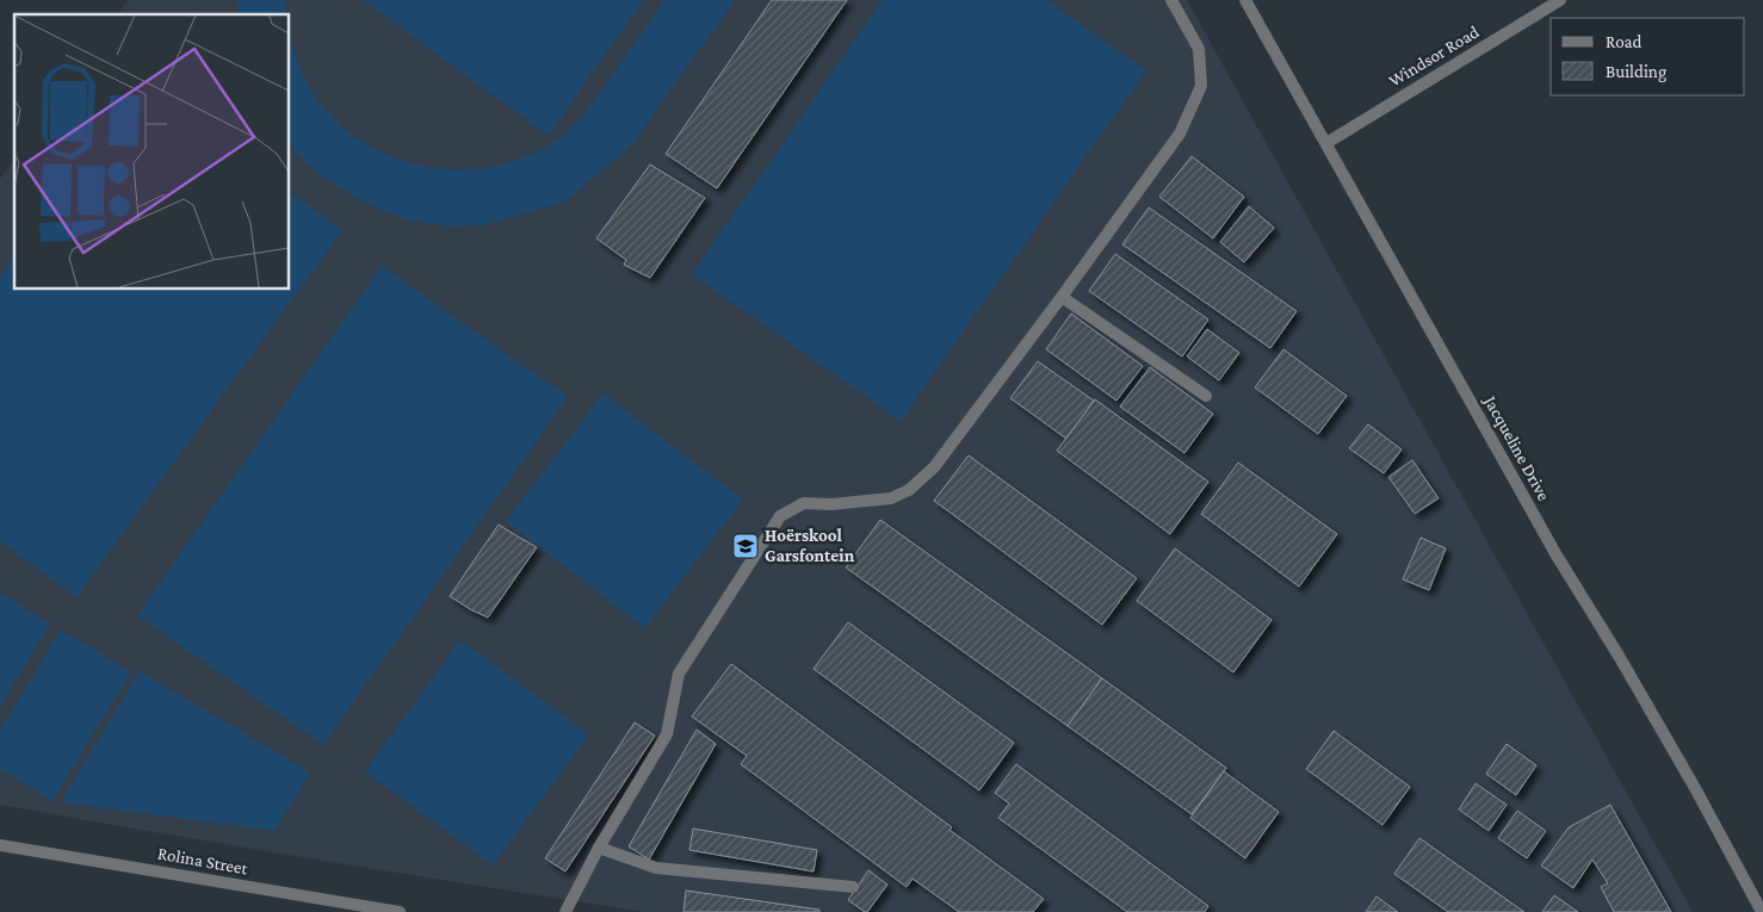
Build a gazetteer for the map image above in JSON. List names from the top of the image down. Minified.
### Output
{"streets":{"street":["Windsor Road","Jacqueline Drive","Rolina Street"]},"crossings":[["Windsor Road","Jacqueline Drive"]],"places":{"school or university":["Hoërskool Garsfontein"]},"legend":["Road","Building"]}
